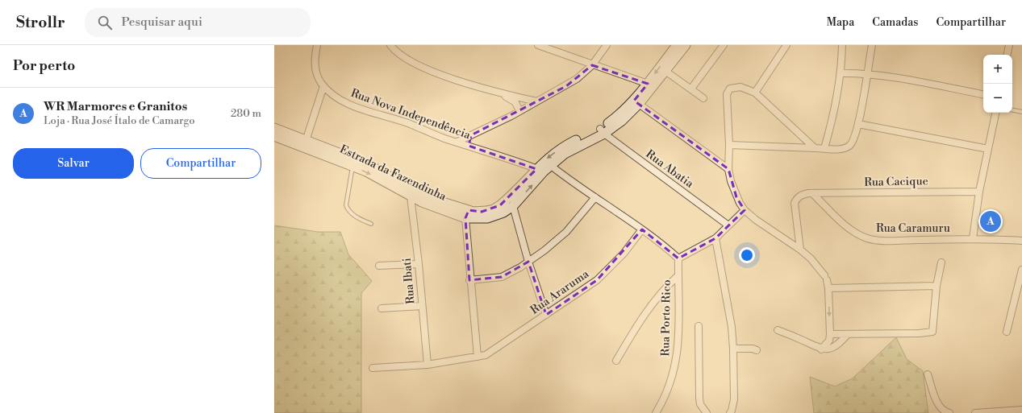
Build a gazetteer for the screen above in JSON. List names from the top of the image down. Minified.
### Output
{"streets":{"main road":["Estrada da Fazendinha"],"street":["Rua Nova Independência","Rua Abatia","Rua Cacique","Rua Caramuru","Rua Ibati","Rua Araruma","Rua Porto Rico"]},"crossings":[["Rua Nova Independência","Estrada da Fazendinha"],["Rua Abatia","Estrada da Fazendinha"],["Estrada da Fazendinha","Rua Ibati"],["Rua Cacique","Rua Caramuru"],["Rua Ibati","Rua Araruma"]],"page":{"header":"Strollr","search":"Pesquisar aqui","nav":["Mapa","Camadas","Compartilhar"],"heading":"Por perto","map_buttons":["+","−"],"list":[{"mark":"A","name":"WR Marmores e Granitos","note":"Loja · Rua José Ítalo de Camargo","value":"280 m"}],"buttons":["Salvar","Compartilhar"],"pins":"A"}}
